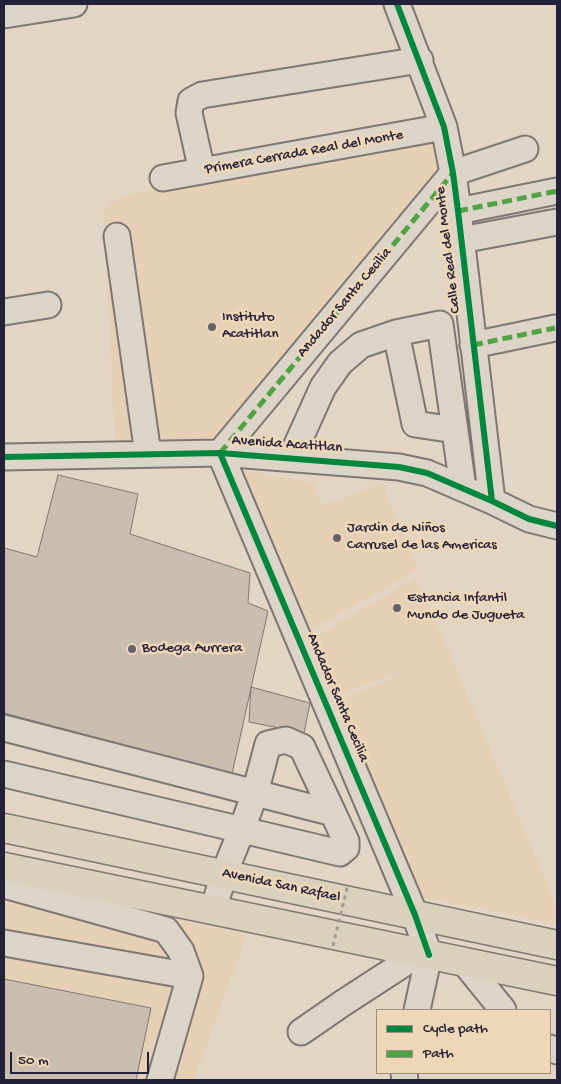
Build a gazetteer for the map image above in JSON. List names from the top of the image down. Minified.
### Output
{"streets":{"main road":["Avenida San Rafael"],"street":["Primera Cerrada Real del Monte","Calle Real del Monte","Andador Santa Cecilia","Avenida Acatitlan"]},"crossings":[["Primera Cerrada Real del Monte","Calle Real del Monte"],["Calle Real del Monte","Andador Santa Cecilia"],["Calle Real del Monte","Avenida Acatitlan"],["Andador Santa Cecilia","Avenida Acatitlan"],["Andador Santa Cecilia","Avenida San Rafael"]],"places":["Instituto Acatitlan","Jardin de Niños Carrusel de las Americas","Estancia Infantil Mundo de Jugueta","Bodega Aurrera"],"legend":["Cycle path","Path"],"scale_bar":"50 m"}
